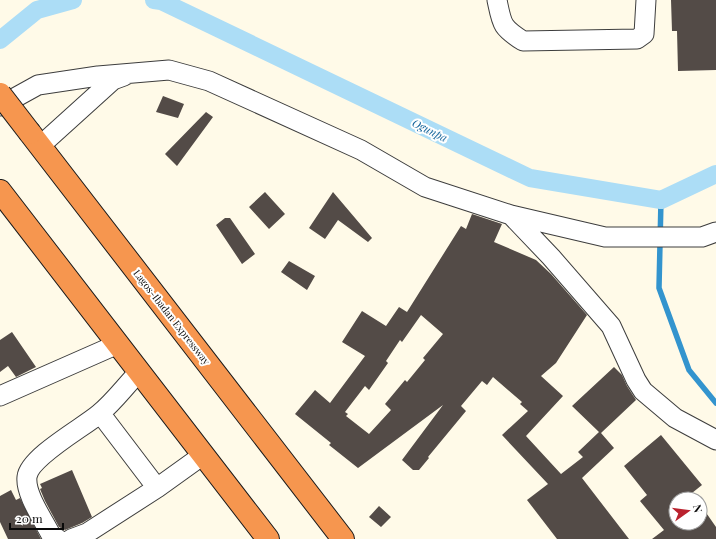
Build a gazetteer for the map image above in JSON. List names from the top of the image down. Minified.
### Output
{"streets":{"highway":["Lagos-Ibadan Expressway"]},"water":["Ogunpa"],"scale_bar":"20 m","north":"right"}
